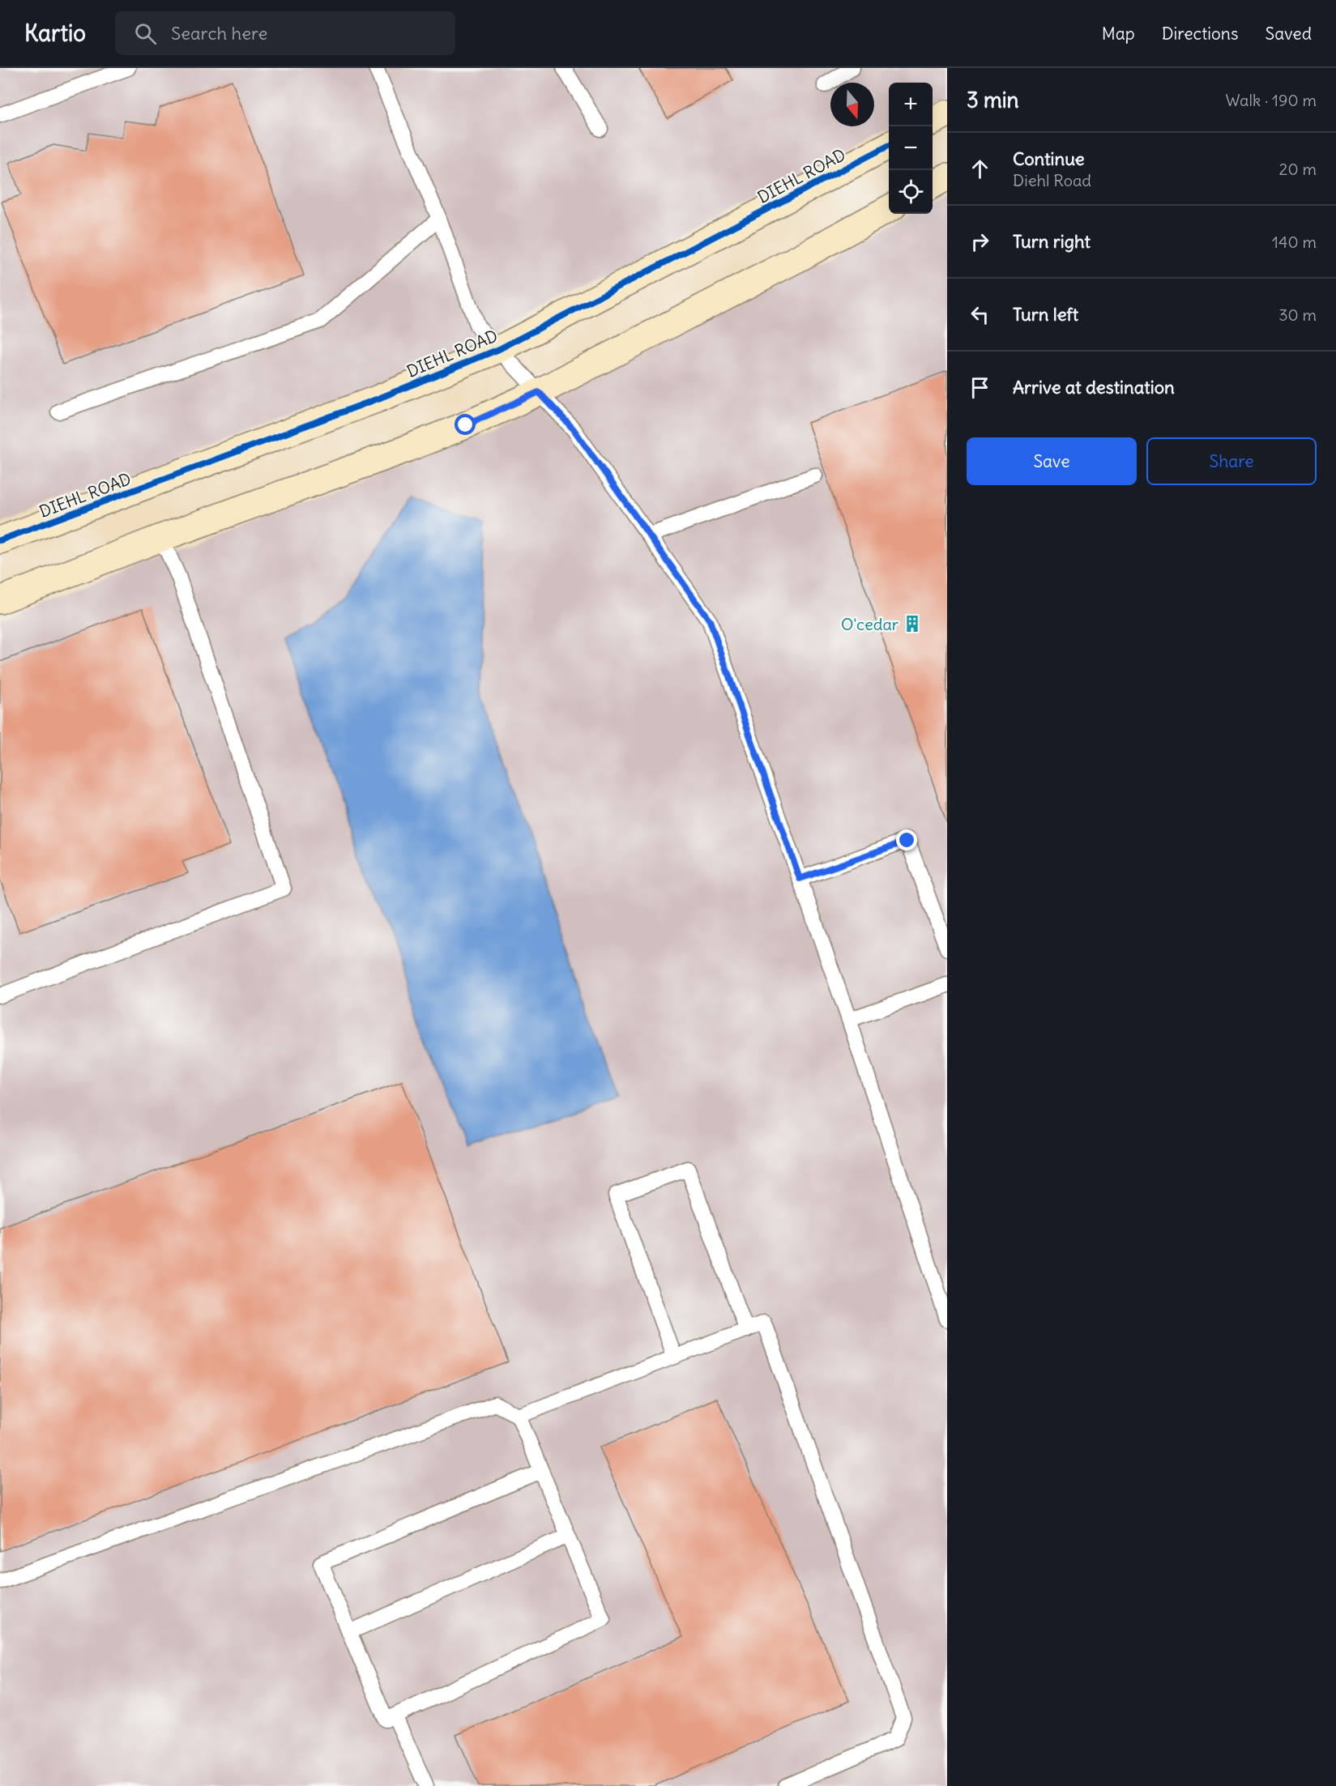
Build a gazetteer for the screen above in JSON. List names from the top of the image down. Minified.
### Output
{"streets":{"street":["DIEHL ROAD"]},"places":{"building":["O'cedar"]},"north":"bottom","page":{"header":"Kartio","search":"Search here","nav":["Map","Directions","Saved"],"heading":["3 min","Walk · 190 m"],"map_buttons":["+","−"],"list":[["Continue","Diehl Road","20 m"],["Turn right","140 m"],["Turn left","30 m"],"Arrive at destination"],"buttons":["Save","Share"]}}
